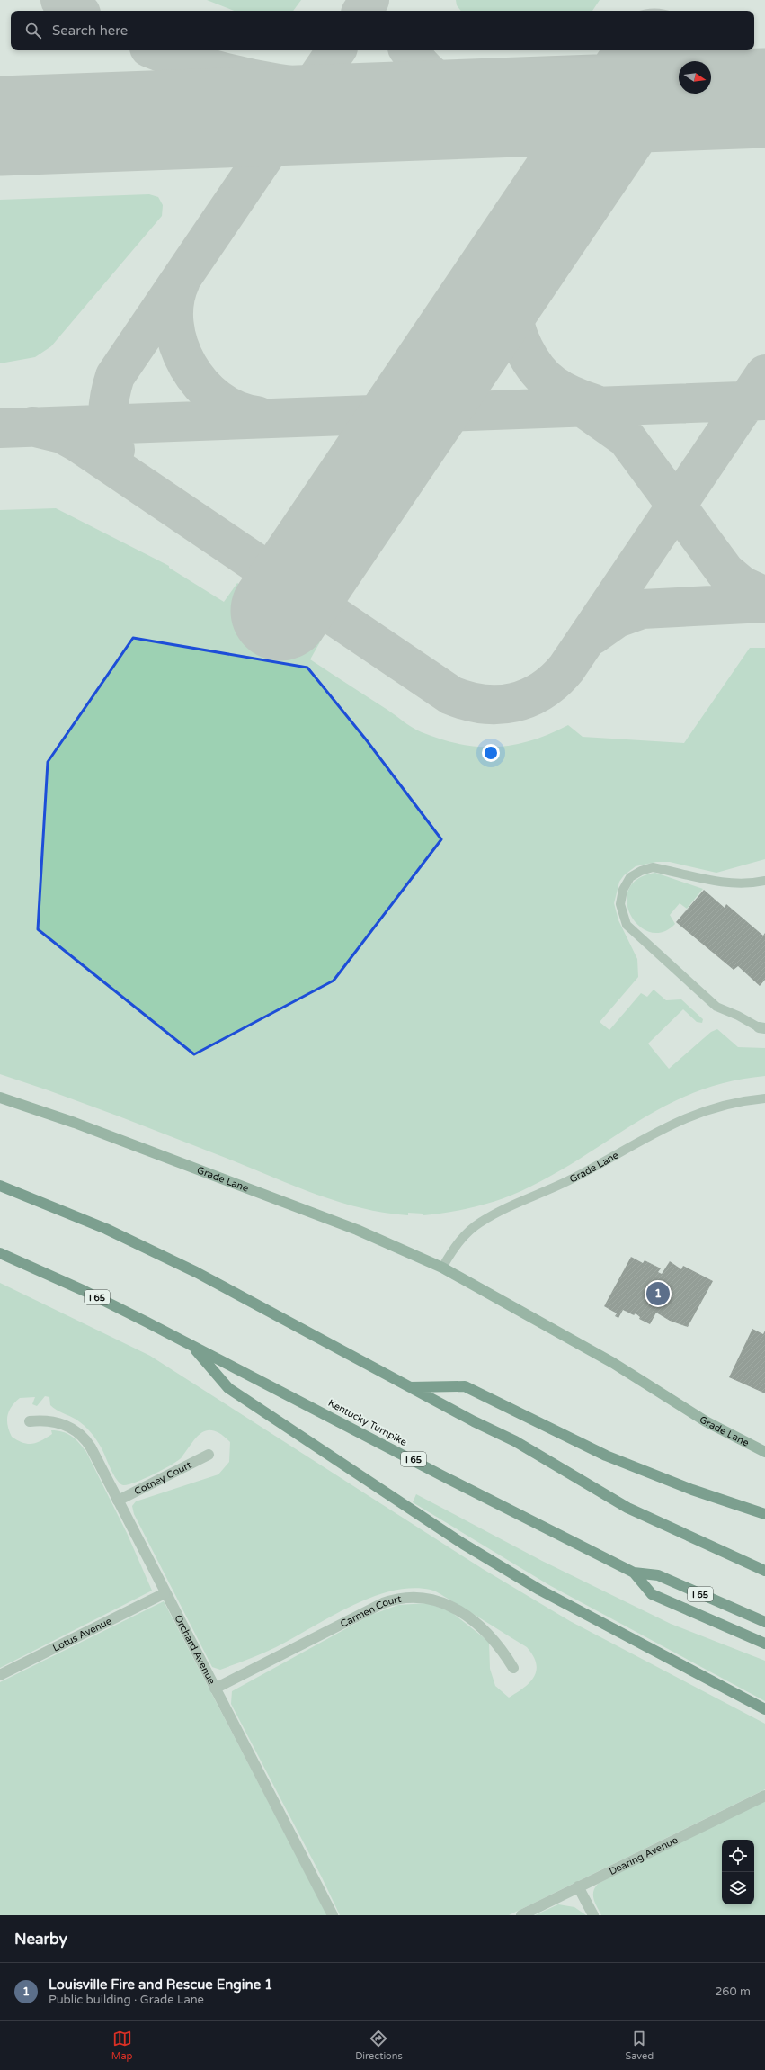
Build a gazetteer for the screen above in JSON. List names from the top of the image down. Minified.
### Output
{"streets":{"highway":["I 65","Kentucky Turnpike"],"main road":["Grade Lane"],"street":["Cotney Court","Carmen Court","Lotus Avenue","Orchard Avenue","Dearing Avenue"]},"crossings":[["Cotney Court","Orchard Avenue"],["Carmen Court","Orchard Avenue"],["Lotus Avenue","Orchard Avenue"]],"north":"right","page":{"search":"Search here","pins":"1","heading":"Nearby","list":[{"mark":"1","name":"Louisville Fire and Rescue Engine 1","note":"Public building · Grade Lane","value":"260 m"}],"nav":["Map","Directions","Saved"]}}
